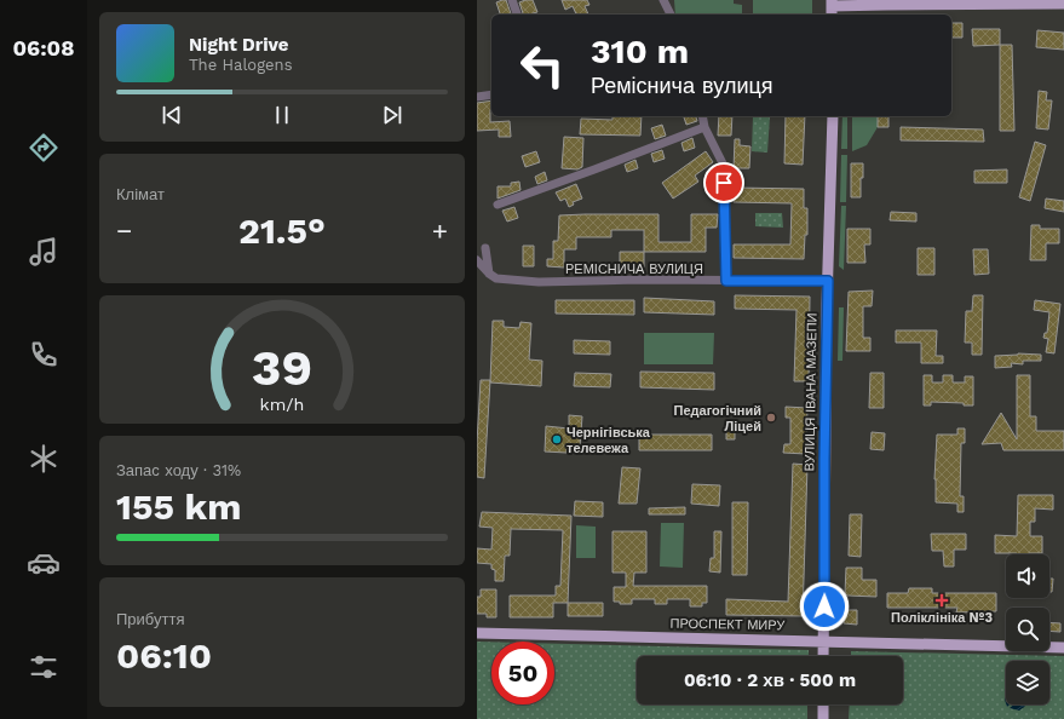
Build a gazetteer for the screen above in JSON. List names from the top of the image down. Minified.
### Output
{"streets":{"main road":["ВУЛИЦЯ ІВАНА МАЗЕПИ","ПРОСПЕКТ МИРУ"],"street":["РЕМІСНИЧА ВУЛИЦЯ"]},"crossings":[["РЕМІСНИЧА ВУЛИЦЯ","ВУЛИЦЯ ІВАНА МАЗЕПИ"],["ВУЛИЦЯ ІВАНА МАЗЕПИ","ПРОСПЕКТ МИРУ"]],"places":{"other":["Педагогічний Ліцей","Чернігівська телевежа"],"health":["Поліклініка №3"]},"page":{"tabs":"06:08","turn":["310 m","Реміснича вулиця"],"song":["Night Drive","The Halogens"],"tile":["Клімат",["Запас ходу · 31%","155 km"],["Прибуття","06:10"]],"heat":["−","21.5°","+"],"limit":"50","trip":"06:10 · 2 хв · 500 m","gauge":["39","km/h"]}}
